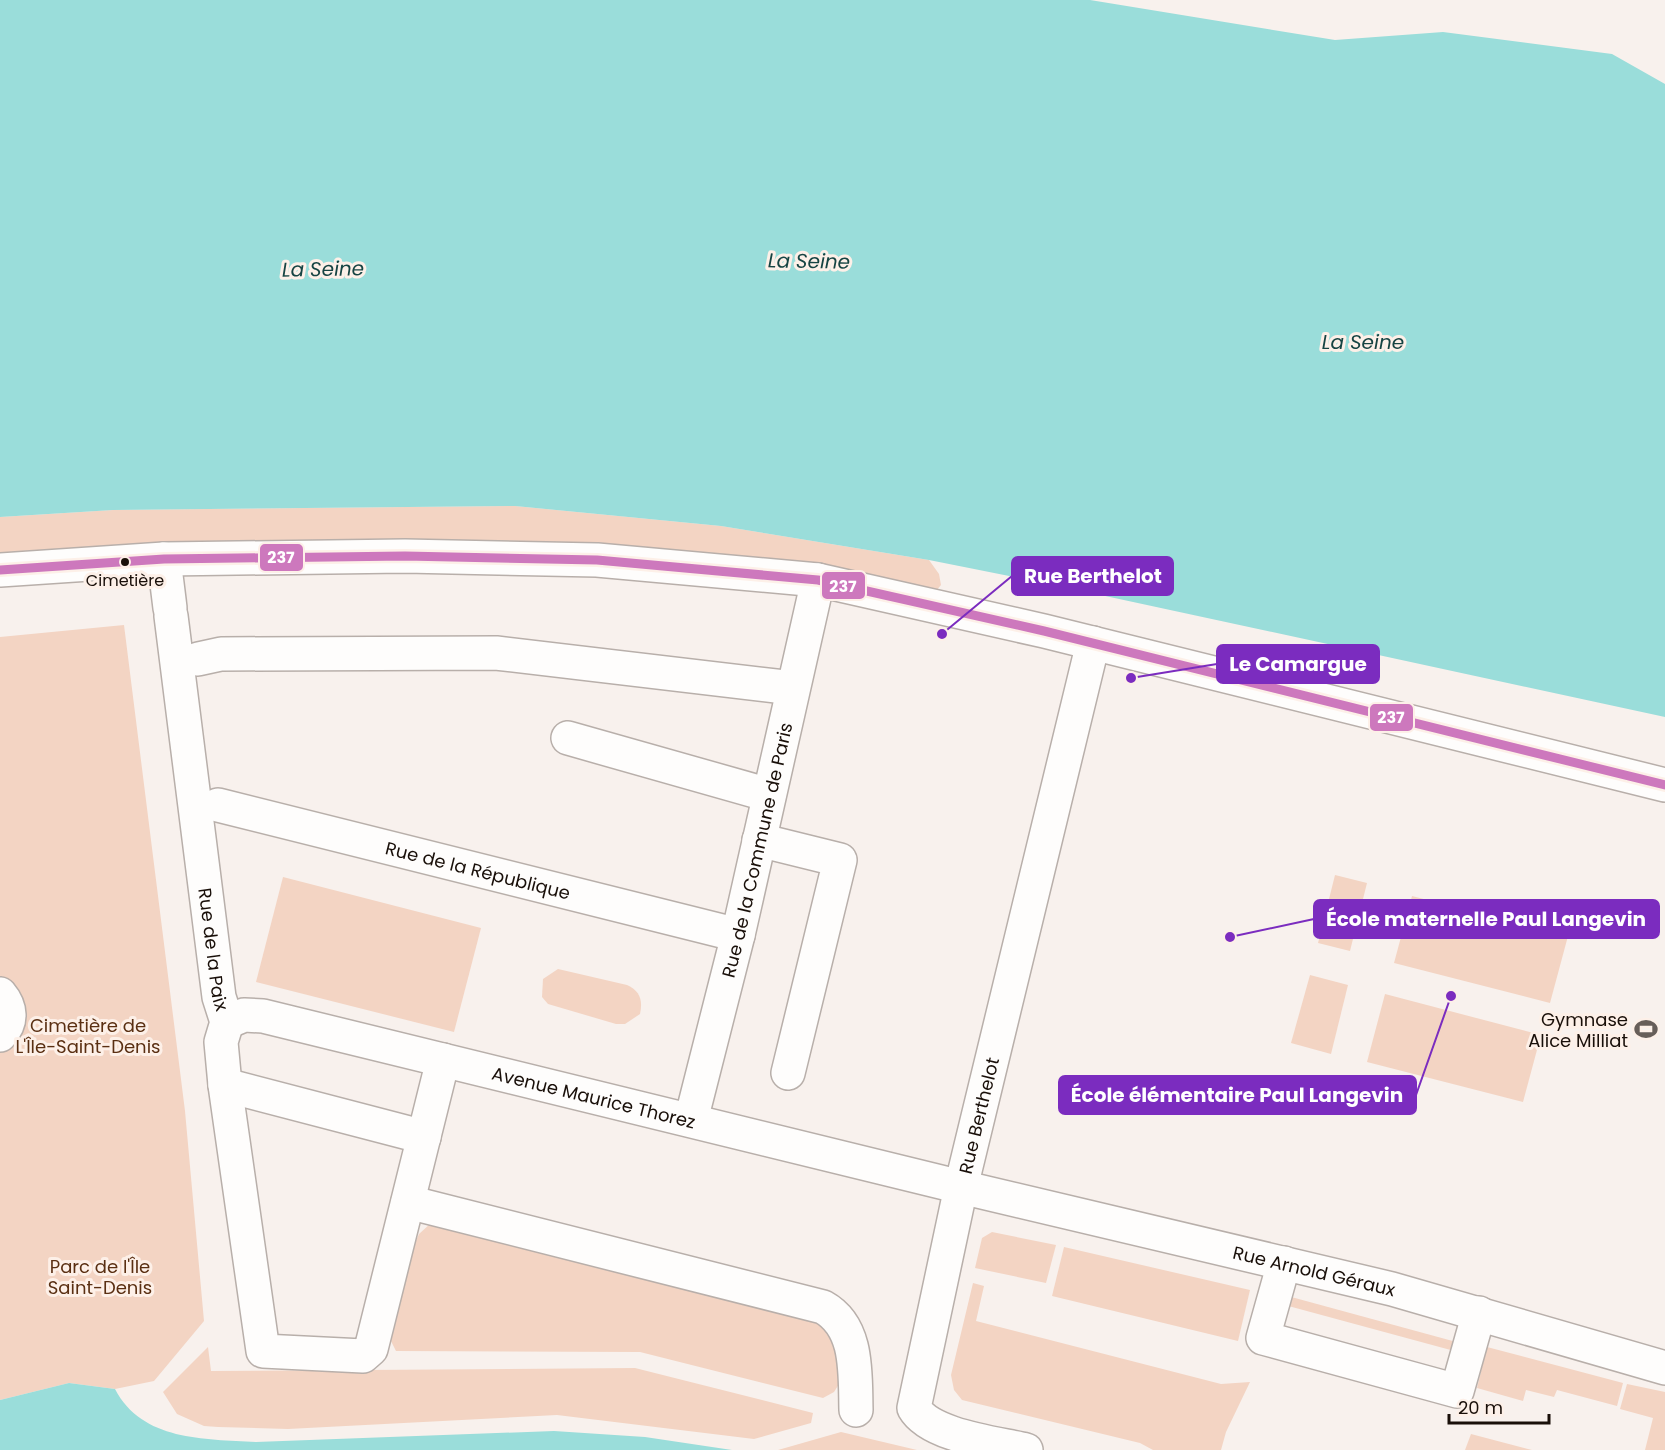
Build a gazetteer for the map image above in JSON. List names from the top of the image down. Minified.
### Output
{"streets":{"street":["Rue de la Commune de Paris","Rue de la République","Rue de la Paix","Avenue Maurice Thorez","Rue Berthelot","Rue Arnold Géraux"]},"crossings":[["Rue de la Commune de Paris","Rue de la République"],["Rue de la Commune de Paris","Avenue Maurice Thorez"],["Rue de la Paix","Avenue Maurice Thorez"],["Avenue Maurice Thorez","Rue Berthelot"],["Avenue Maurice Thorez","Rue Arnold Géraux"],["Rue Berthelot","Rue Arnold Géraux"]],"water":["La Seine"],"parks":["Cimetière de L'Île-Saint-Denis","Parc de l'Île Saint-Denis"],"places":{"other":["Cimetière","Rue Berthelot","Le Camargue","École maternelle Paul Langevin","École élémentaire Paul Langevin"],"sports":["Gymnase Alice Milliat"]},"lines":["transit line 237"],"scale_bar":"20 m"}
